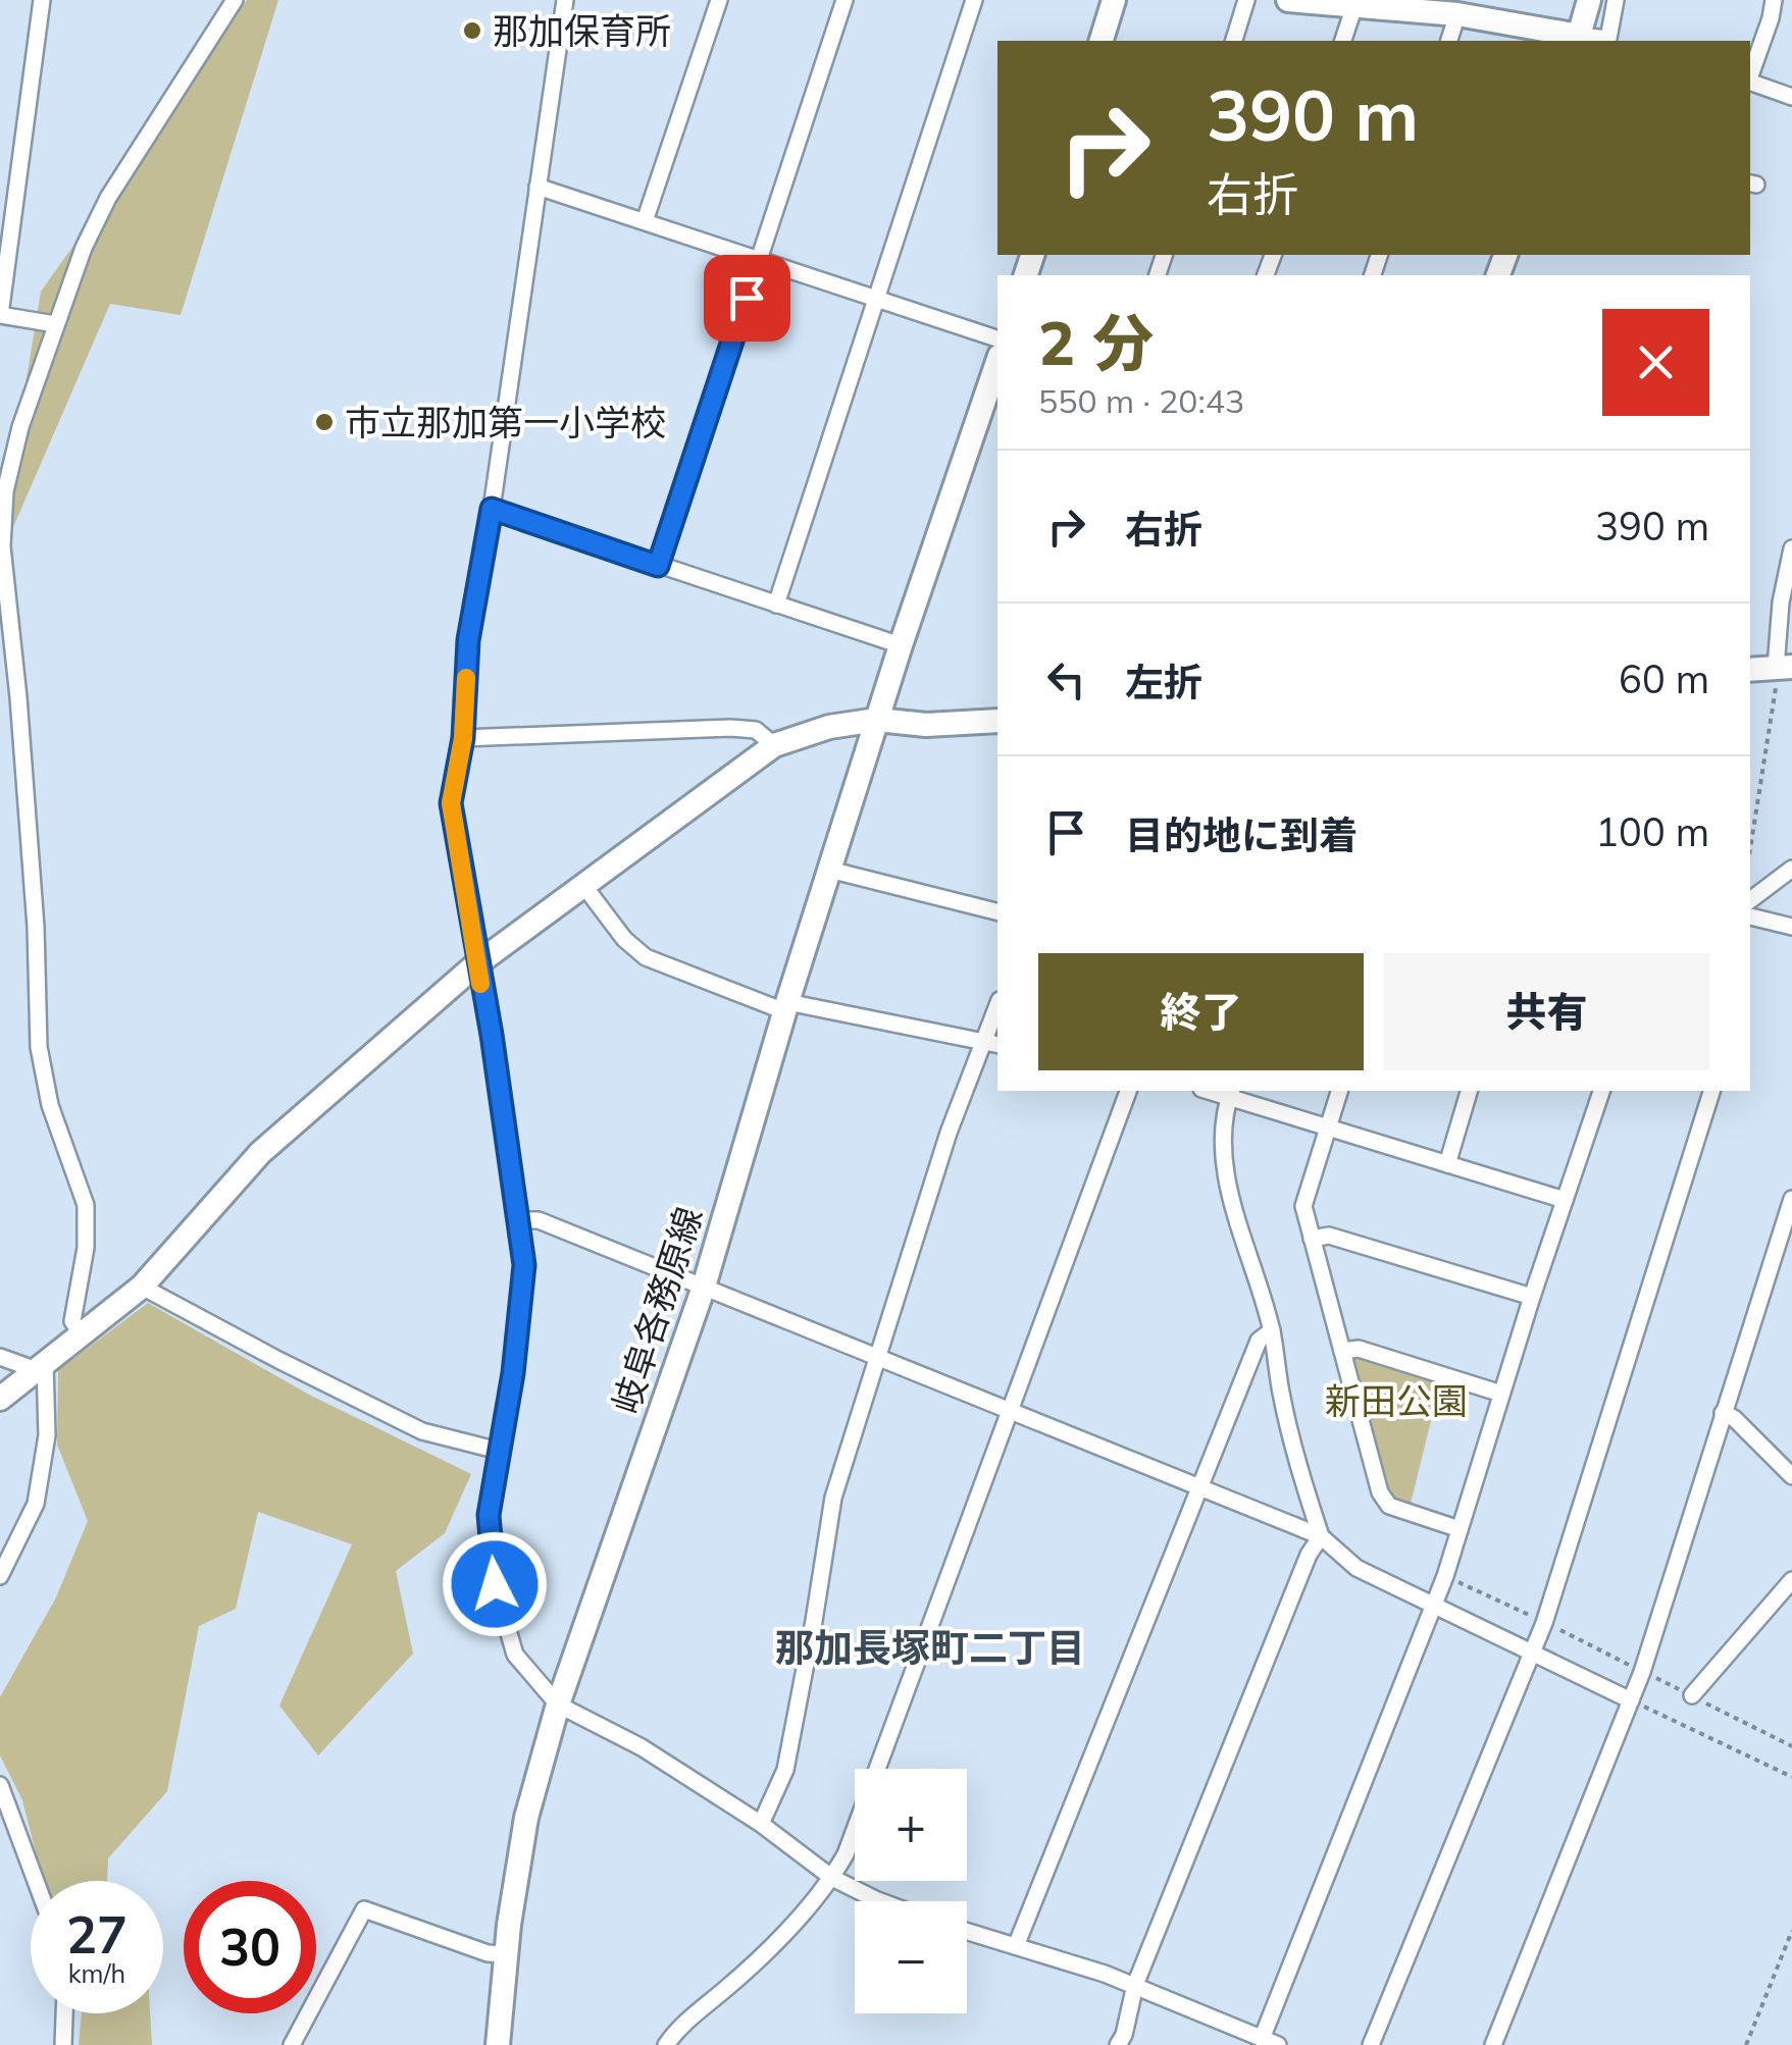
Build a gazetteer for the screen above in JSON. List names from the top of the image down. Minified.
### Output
{"streets":{"street":["岐阜各務原線"]},"districts":["那加長塚町二丁目"],"parks":["新田公園"],"places":["那加保育所","市立那加第一小学校"],"page":{"turn":["390 m","右折"],"heading":["2 分","550 m · 20:43"],"list":[{"name":"右折","value":"390 m"},{"name":"左折","value":"60 m"},{"name":"目的地に到着","value":"100 m"}],"buttons":["終了","共有"],"map_buttons":["+","−"],"speed":"27 km/h","limit":"30"}}
